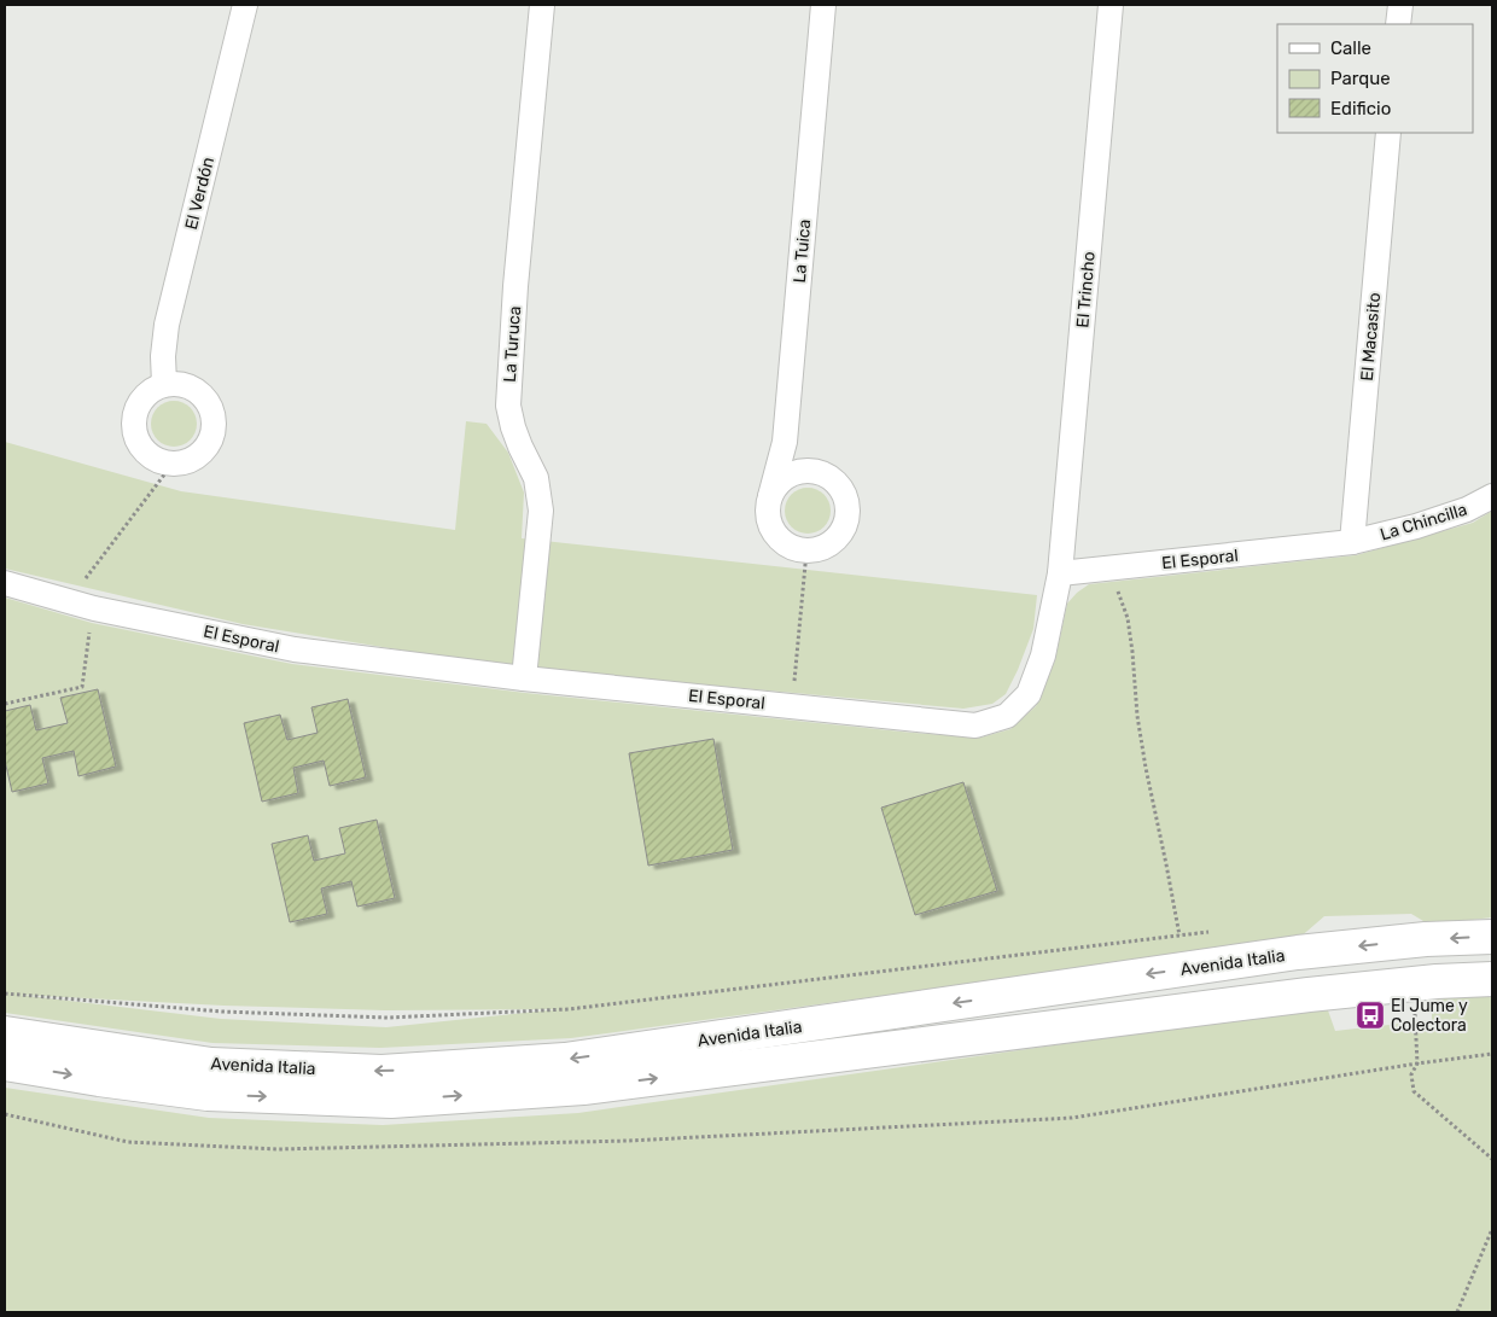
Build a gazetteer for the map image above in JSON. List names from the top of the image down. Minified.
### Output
{"streets":{"main road":["Avenida Italia"],"street":["El Verdón","La Tuica","El Trincho","El Macasito","La Turuca","La Chincilla","El Esporal"]},"crossings":[["El Trincho","El Esporal"],["El Macasito","La Chincilla"],["El Macasito","El Esporal"],["La Turuca","El Esporal"],["La Chincilla","El Esporal"]],"places":{"bus stop":["El Jume y Colectora"]},"legend":["Calle","Parque","Edificio"]}
